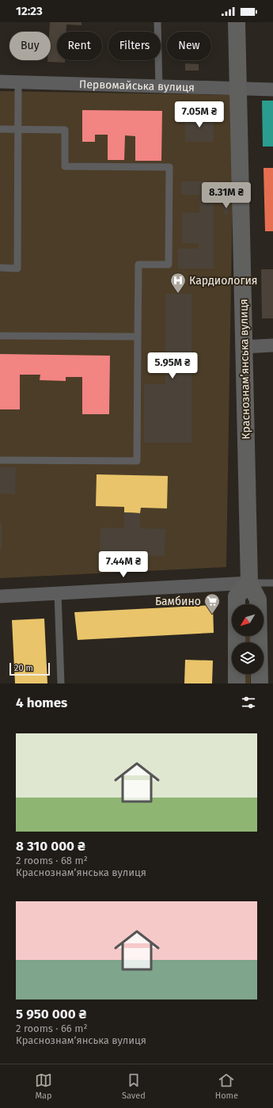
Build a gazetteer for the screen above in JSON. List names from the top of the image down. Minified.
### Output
{"streets":{"street":["Первомайська вулиця","Краснознамʼянська вулиця"]},"crossings":[["Первомайська вулиця","Краснознамʼянська вулиця"]],"places":{"hospital":["Кардиология"],"supermarket":["Бамбино"]},"scale_bar":"20 m","north":"bottom left","page":{"status":"12:23","chip":["Buy","Rent","Filters","New"],"price":["7.05M ₴","8.31M ₴","5.95M ₴","7.44M ₴"],"scale":"20 m","heading":"4 homes","list":[{"name":"8 310 000 ₴","note":"2 rooms · 68 m² · Краснознамʼянська вулиця"},{"name":"5 950 000 ₴","note":"2 rooms · 66 m² · Краснознамʼянська вулиця"}],"tabs":["Map","Saved","Home"]}}
